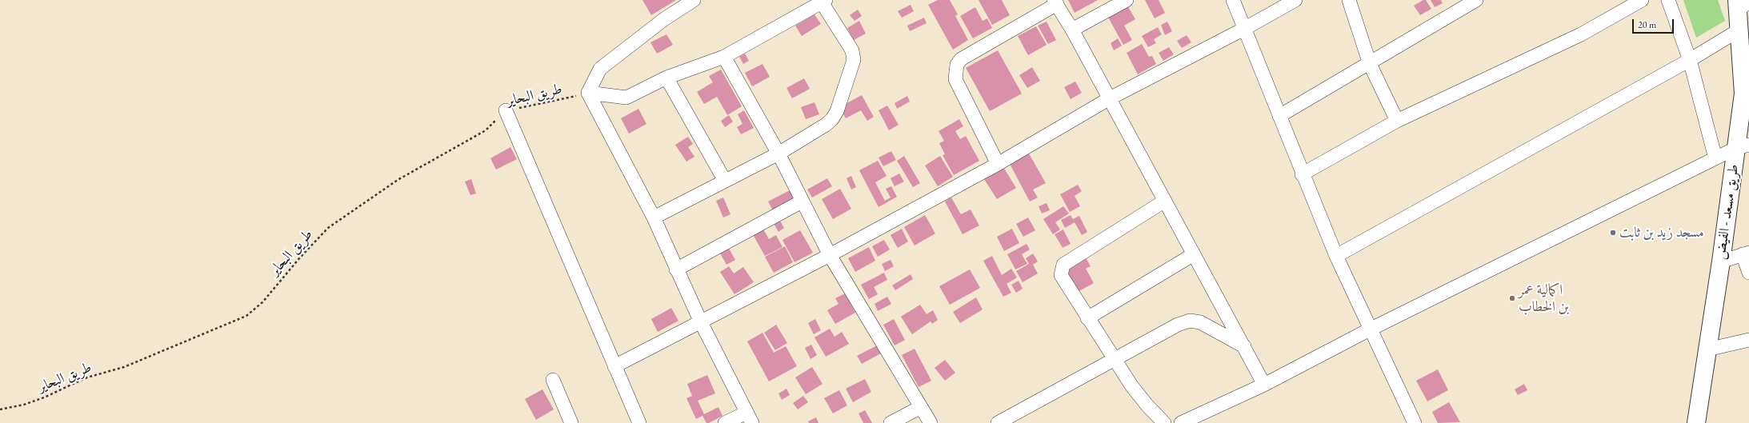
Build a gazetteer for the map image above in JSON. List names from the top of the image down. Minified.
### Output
{"streets":{"main road":["طريق مسعد - الفيض"],"path":["طريق البحاير"]},"places":["مسجد زيد بن ثابت","اكمالية عمر بن الخطاب"],"scale_bar":"20 m"}
